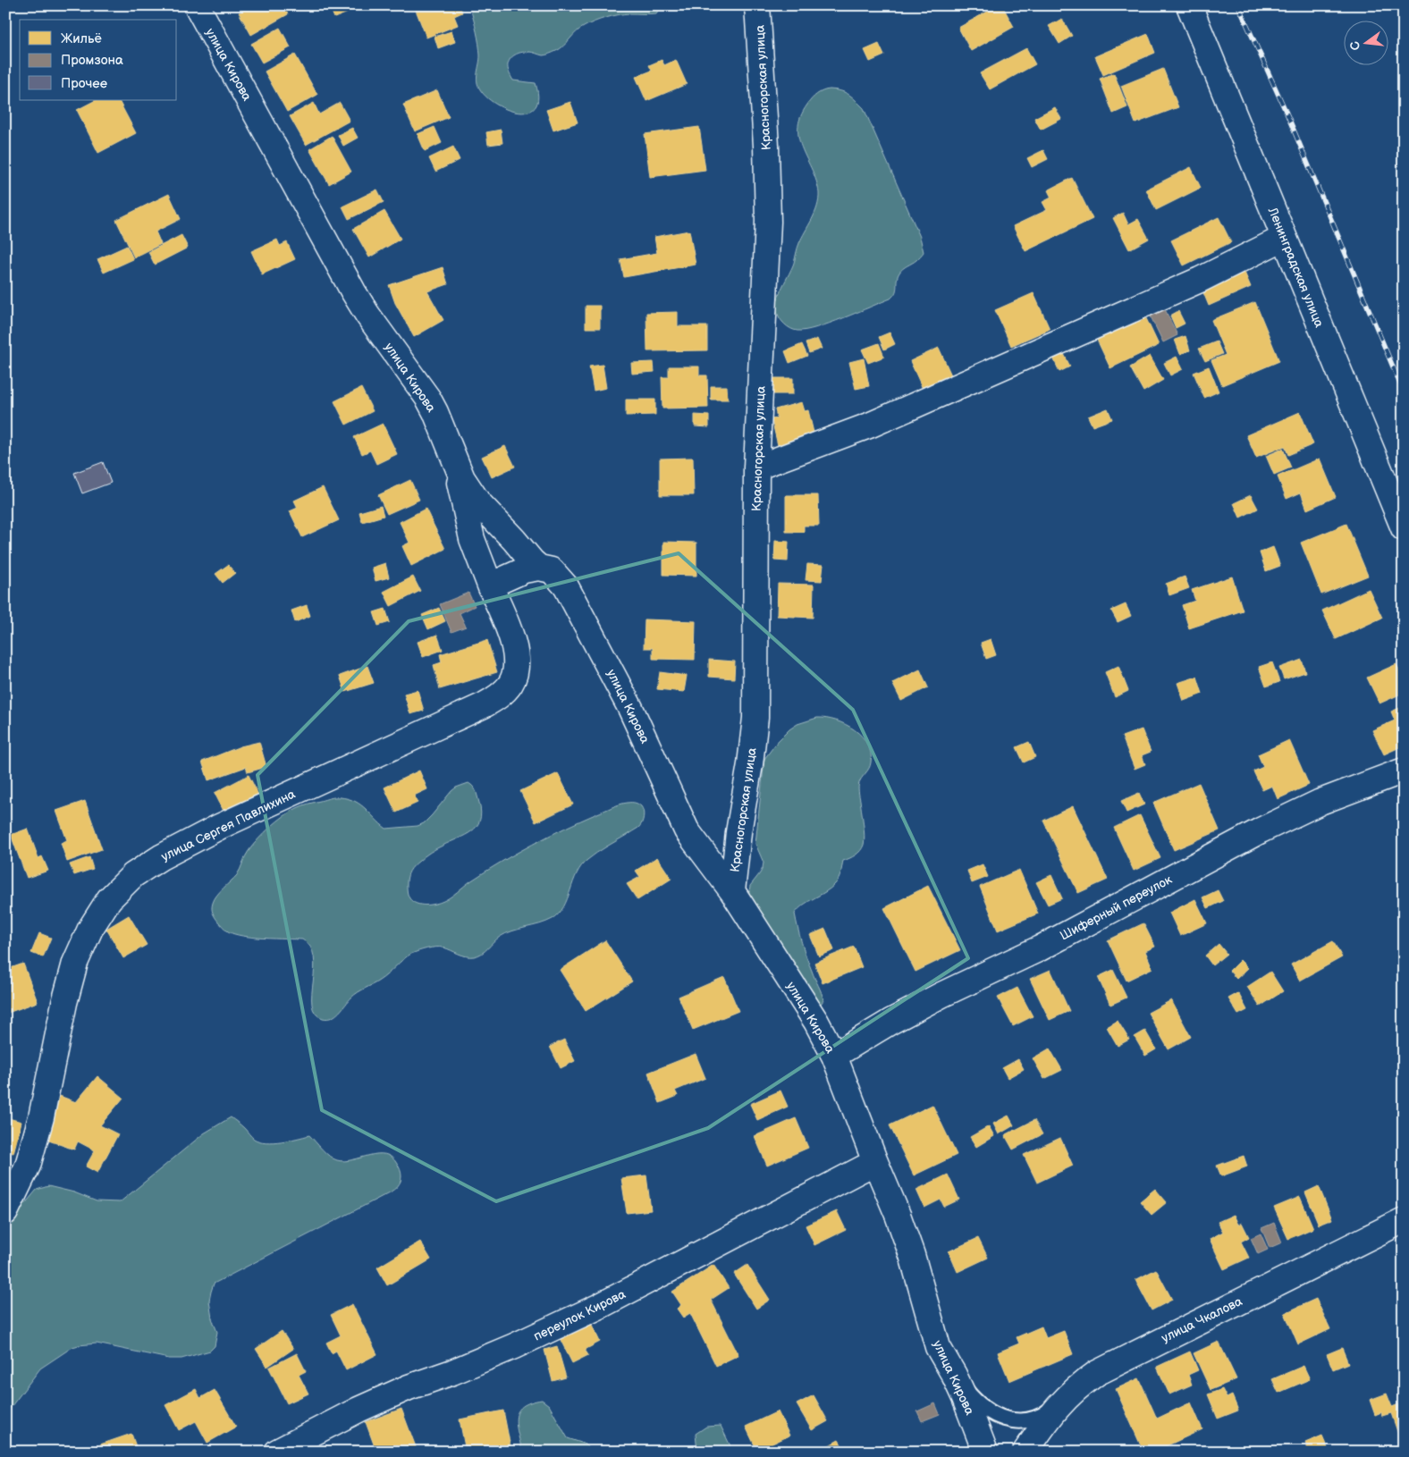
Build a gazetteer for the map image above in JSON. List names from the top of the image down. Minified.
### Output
{"streets":{"street":["улица Кирова","Красногорская улица","Ленинградская улица","улица Сергея Павлихина","Шиферный переулок","переулок Кирова","улица Чкалова"]},"crossings":[["улица Кирова","Красногорская улица"],["улица Кирова","улица Сергея Павлихина"],["улица Кирова","Шиферный переулок"],["улица Кирова","переулок Кирова"]],"legend":["Жильё","Промзона","Прочее"],"north":"left"}
